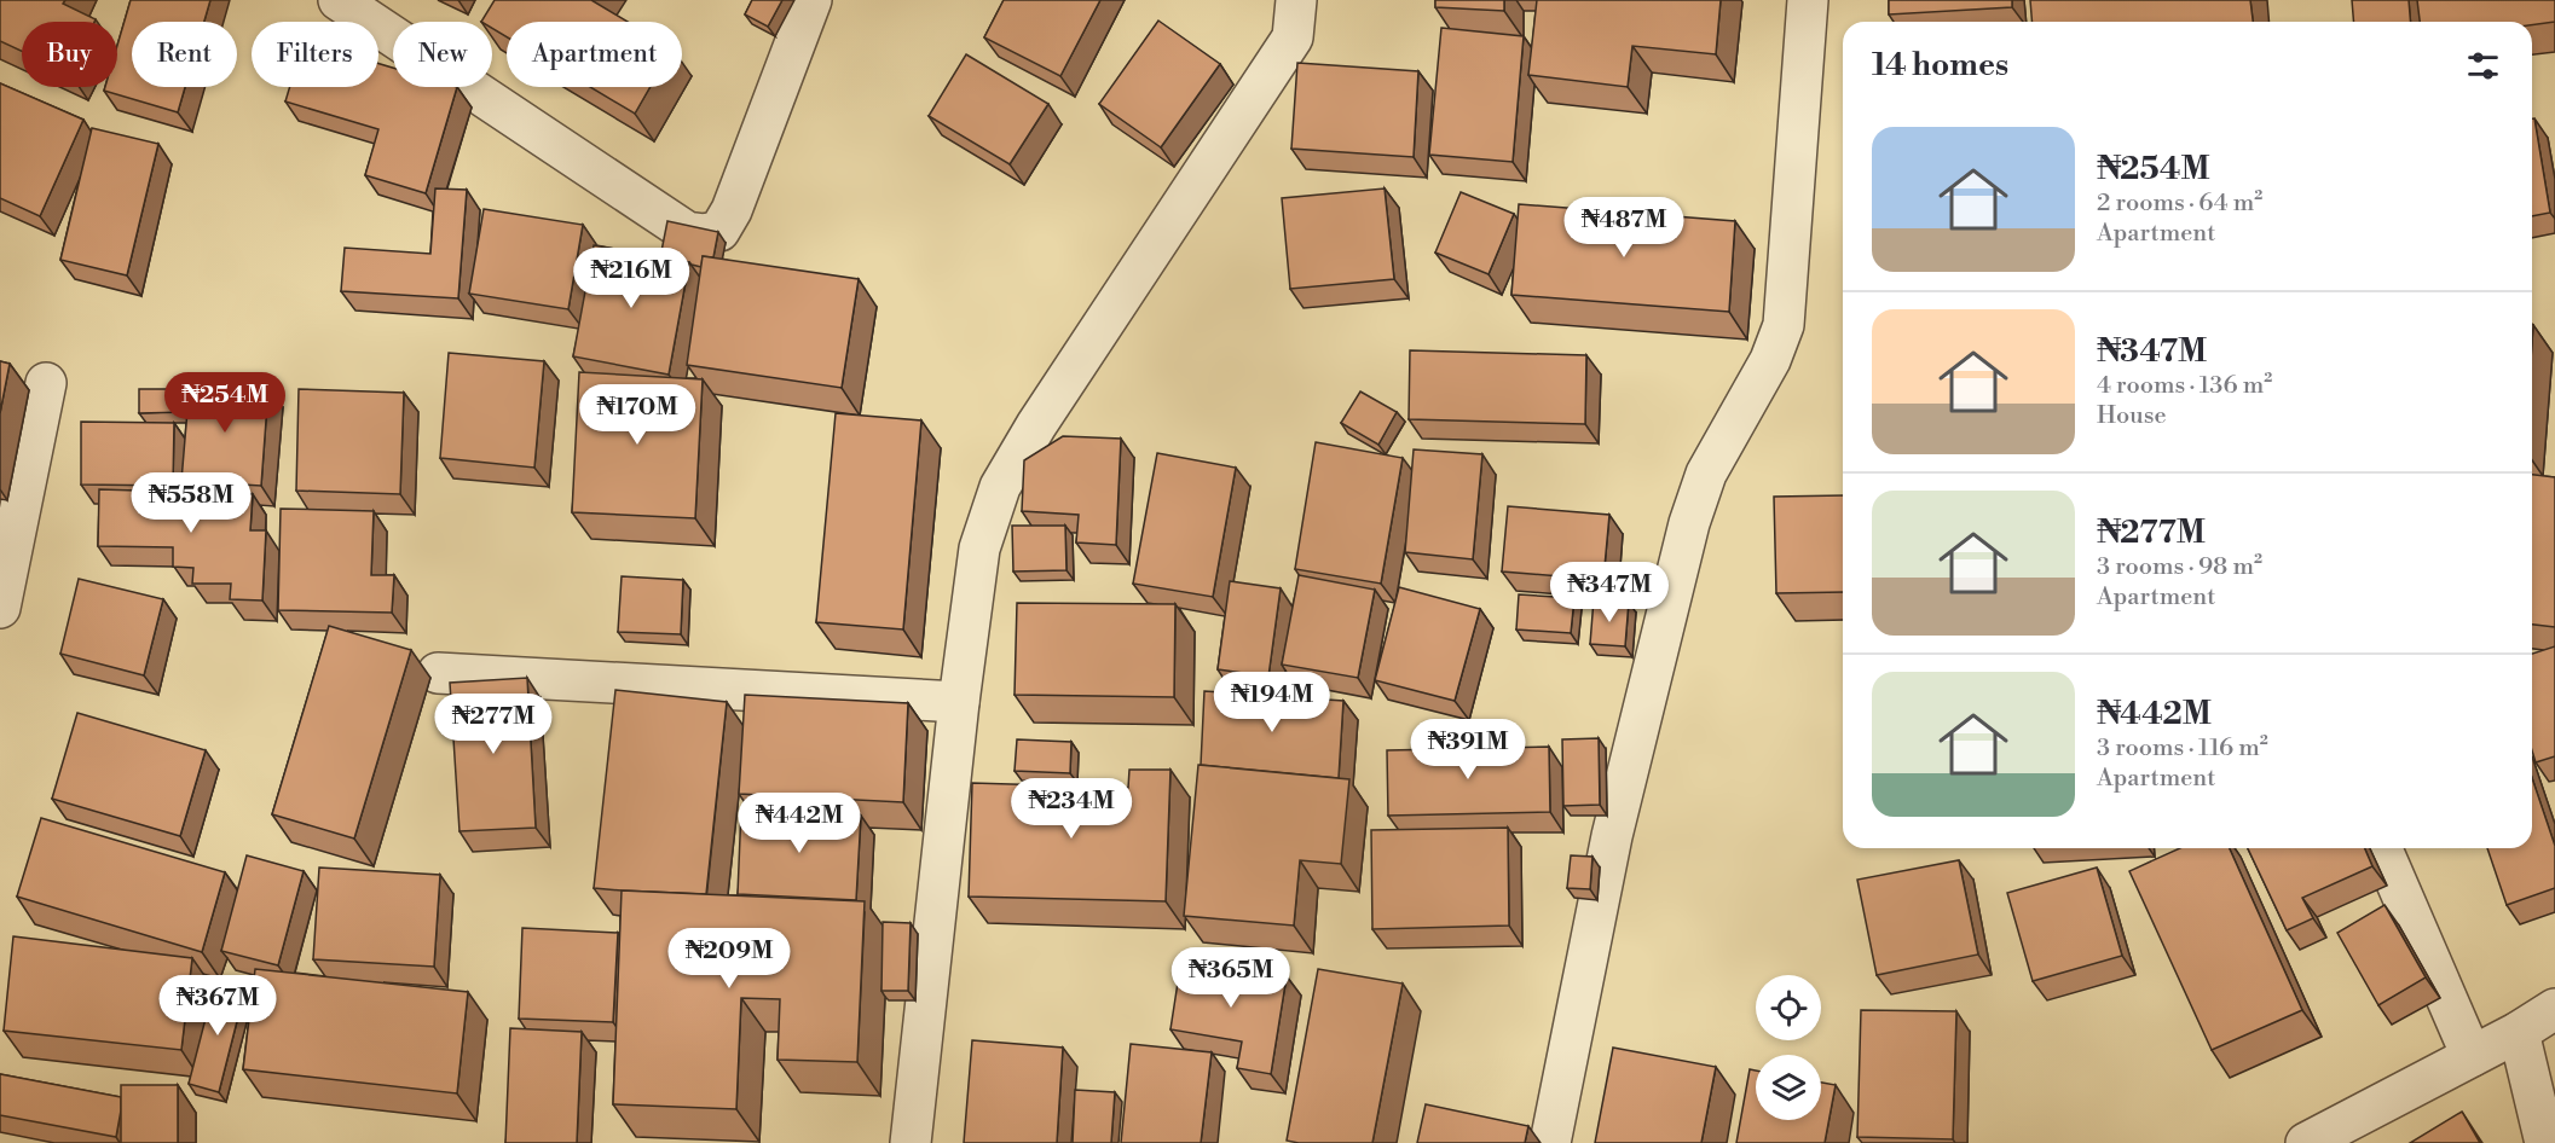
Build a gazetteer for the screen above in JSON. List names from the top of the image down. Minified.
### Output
{"page":{"chip":["Buy","Rent","Filters","New","Apartment"],"heading":"14 homes","list":[{"name":"₦254M","note":"2 rooms · 64 m² · Apartment"},{"name":"₦347M","note":"4 rooms · 136 m² · House"},{"name":"₦277M","note":"3 rooms · 98 m² · Apartment"},{"name":"₦442M","note":"3 rooms · 116 m² · Apartment"}],"price":["₦487M","₦216M","₦254M","₦170M","₦558M","₦347M","₦194M","₦277M","₦391M","₦234M","₦442M","₦209M","₦365M","₦367M"]}}
